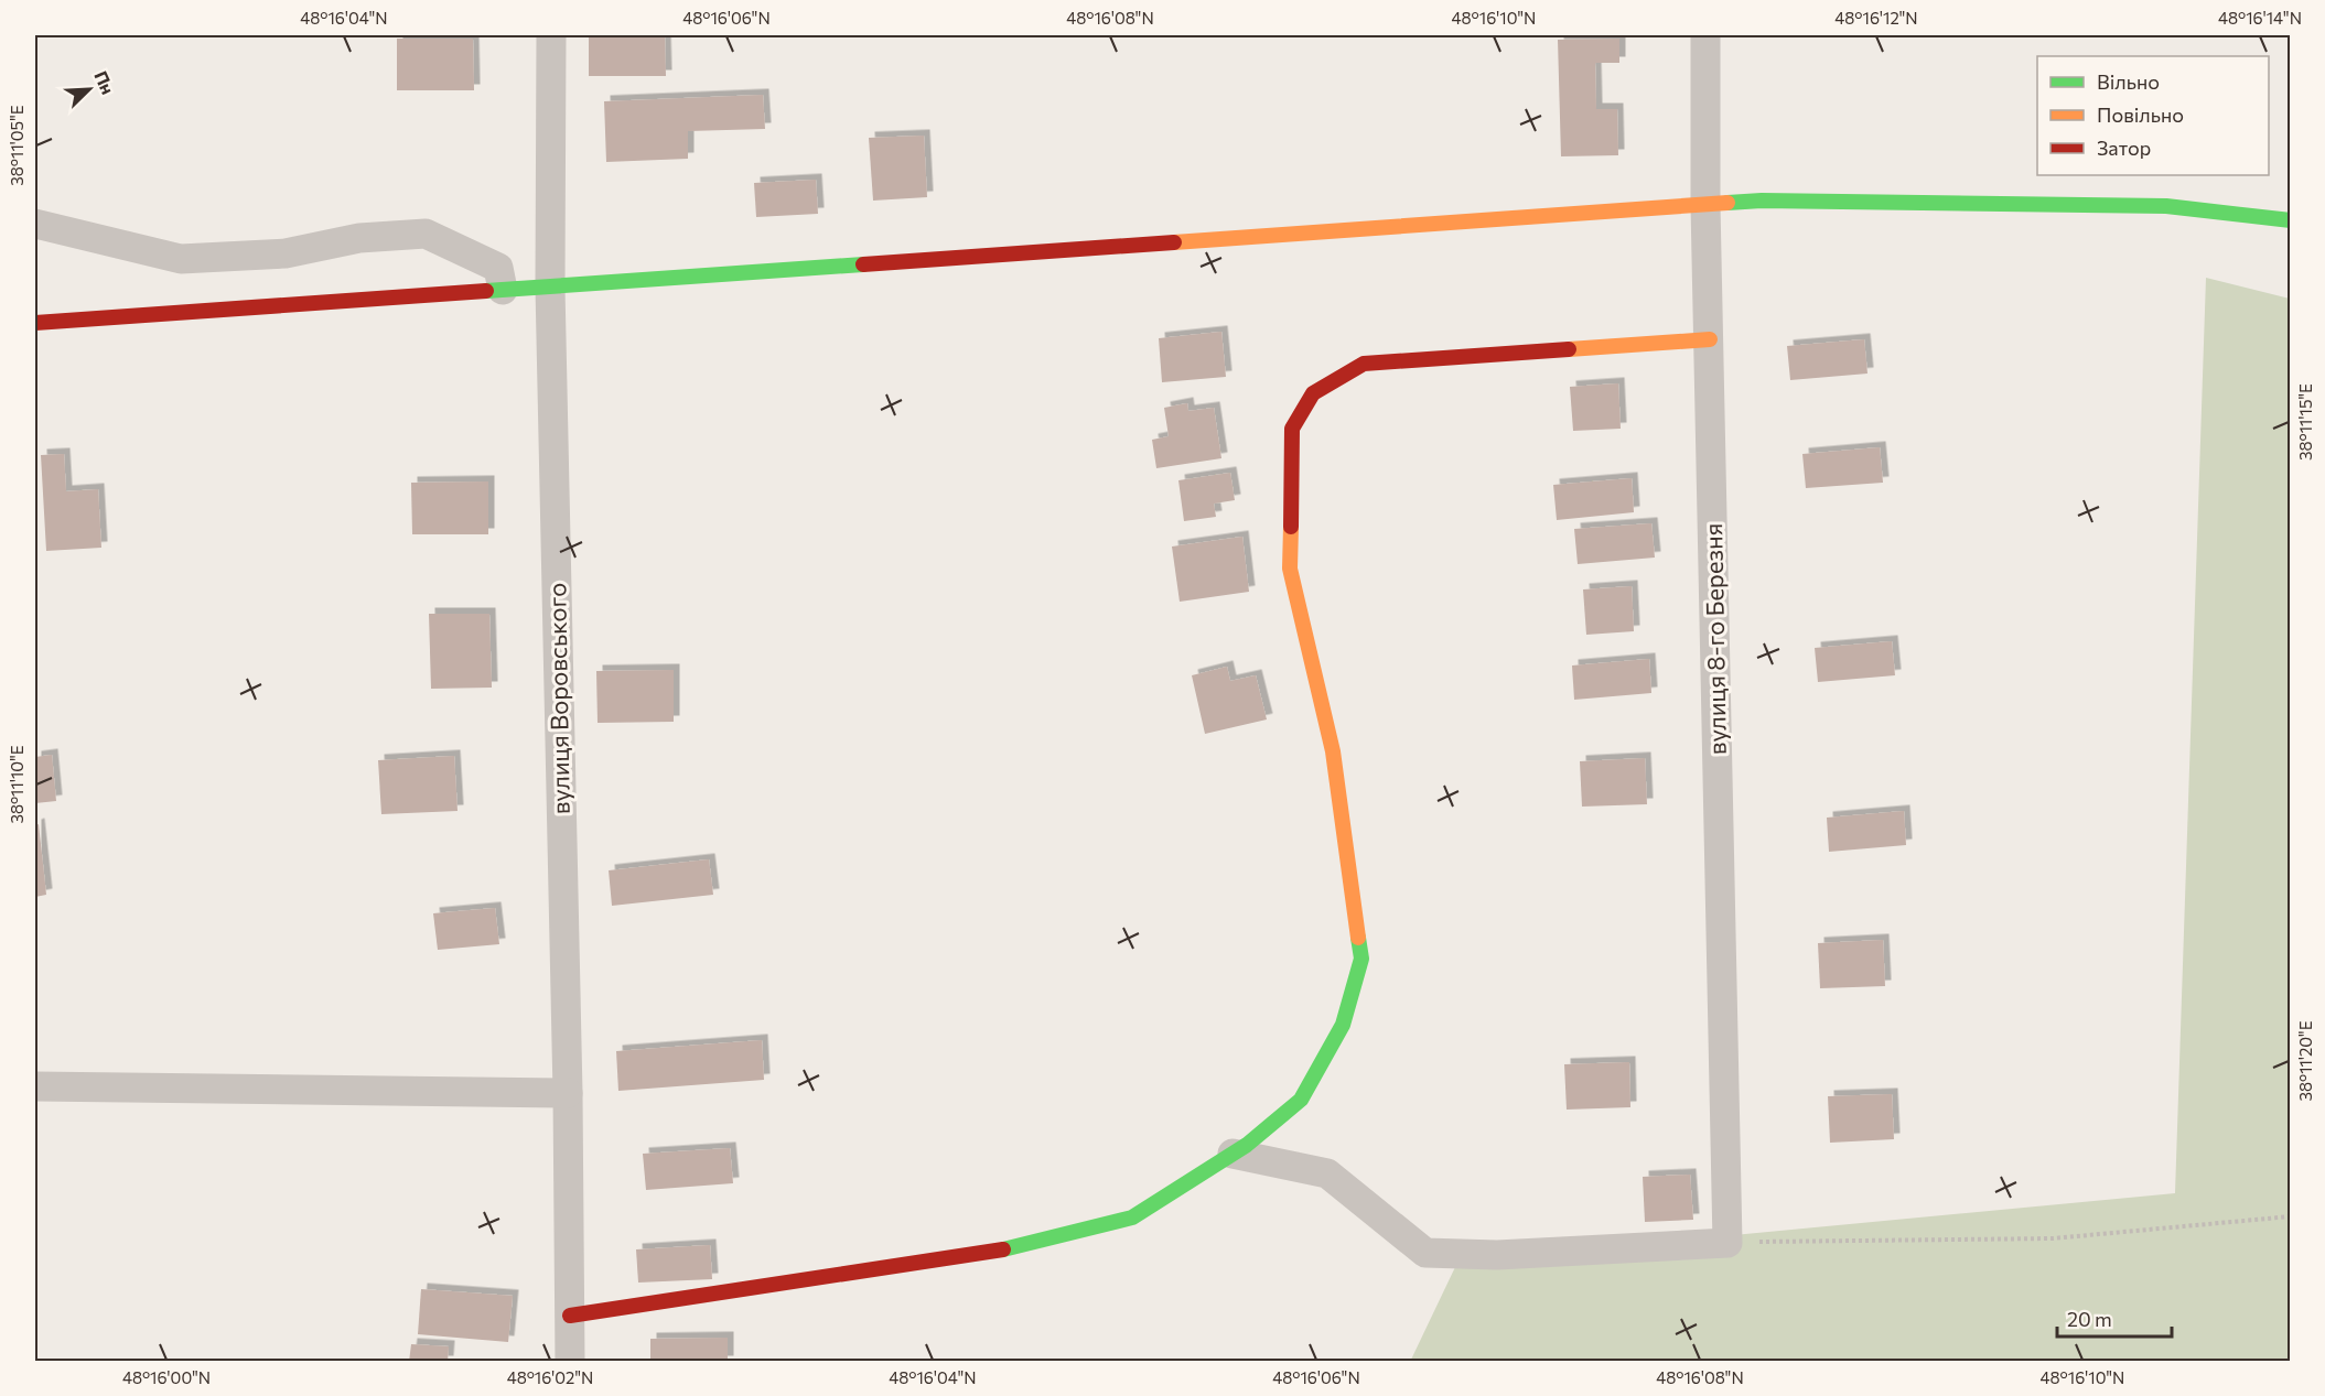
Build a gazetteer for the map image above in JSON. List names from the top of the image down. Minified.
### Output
{"streets":{"street":["вулиця 8-го Березня","вулиця Воровського"]},"legend":["Вільно","Повільно","Затор"],"scale_bar":"20 m","north":"top right","coordinates":["48°16'04\"N","48°16'06\"N","48°16'08\"N","48°16'10\"N","48°16'12\"N","48°16'14\"N","38°11'05\"E","38°11'15\"E","38°11'10\"E","38°11'20\"E","48°16'00\"N","48°16'02\"N"]}
